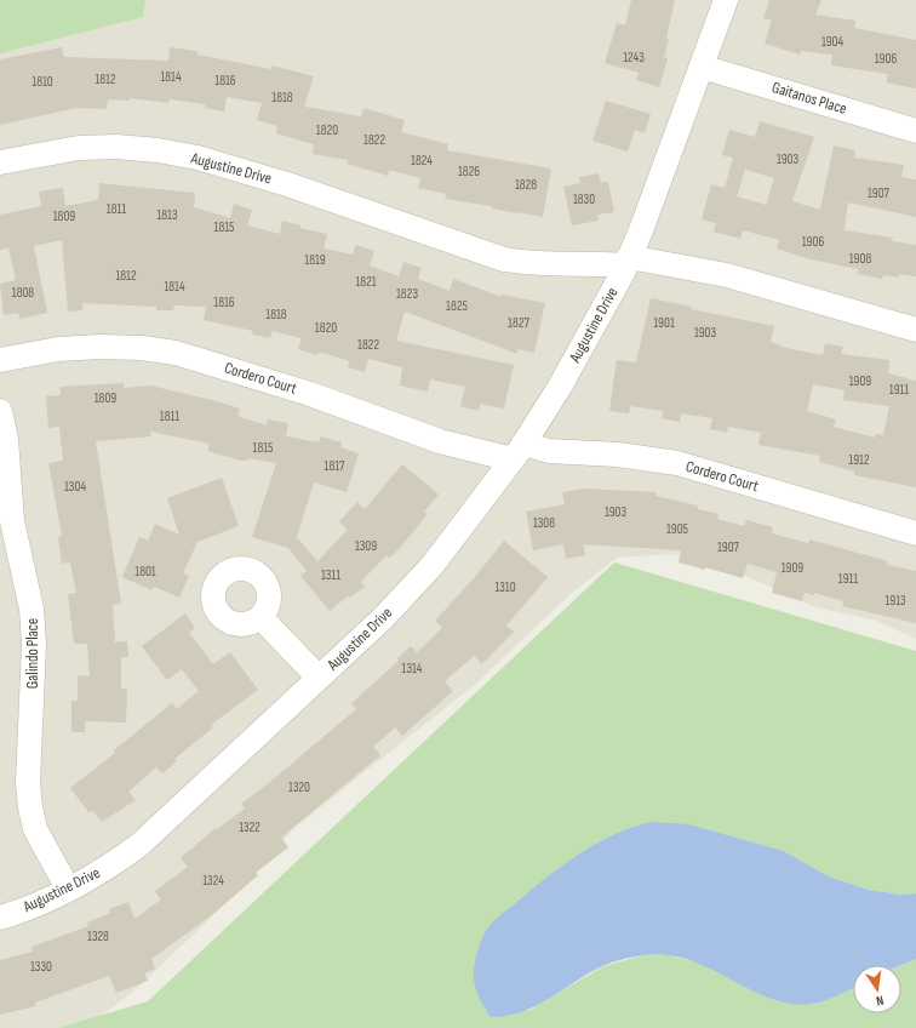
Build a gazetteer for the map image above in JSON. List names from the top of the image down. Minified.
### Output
{"streets":{"street":["Gaitanos Place","Augustine Drive","Cordero Court","Galindo Place"]},"crossings":[["Gaitanos Place","Augustine Drive"],["Augustine Drive","Cordero Court"],["Augustine Drive","Galindo Place"]],"house_numbers":["1904","1243","1906","1814","1812","1816","1810","1818","1820","1822","1903","1824","1826","1828","1907","1830","1811","1813","1809","1815","1906","1908","1819","1812","1821","1814","1808","1823","1816","1825","1818","1827","1901","1820","1903","1822","1909","1911","1809","1811","1815","1912","1817","1304","1903","1308","1905","1309","1907","1909","1801","1311","1911","1310","1913","1314","1320","1322","1324","1328","1330"],"north":"bottom"}
